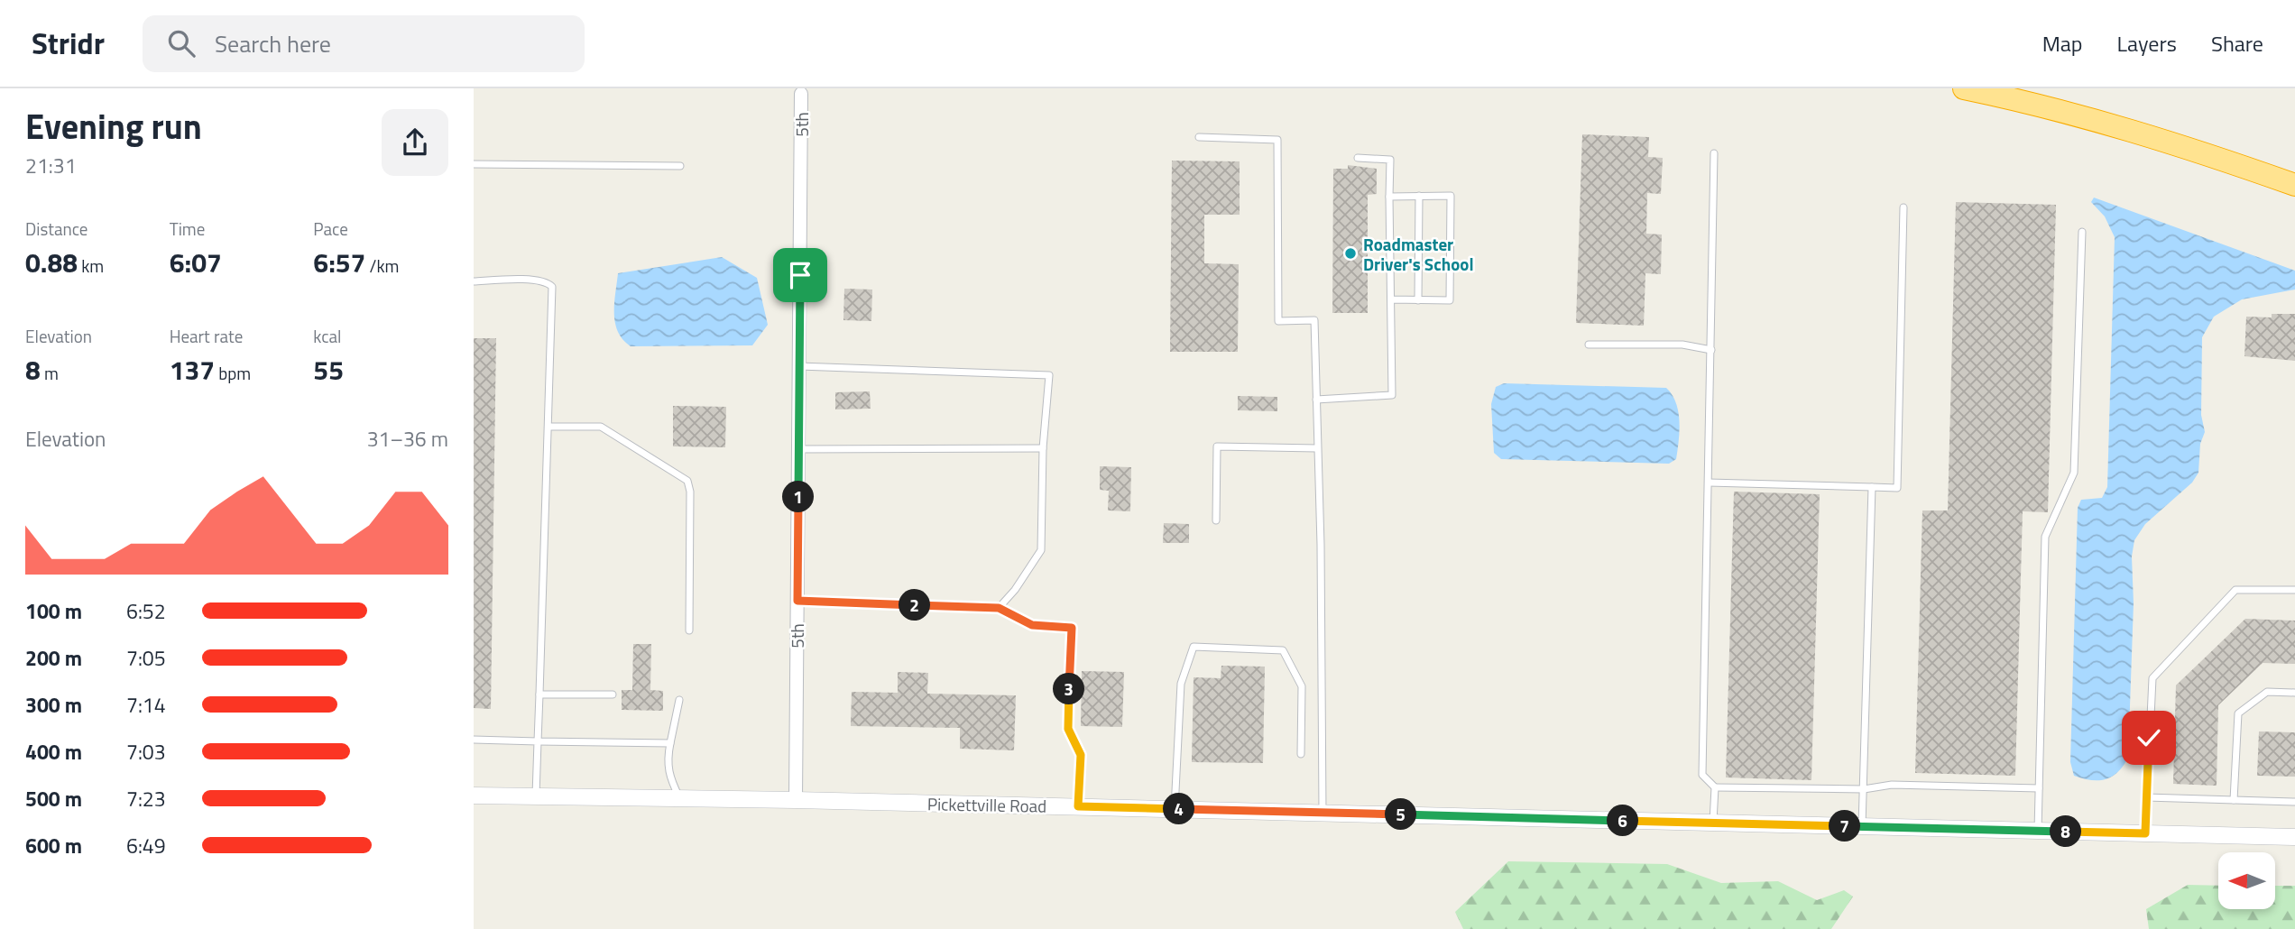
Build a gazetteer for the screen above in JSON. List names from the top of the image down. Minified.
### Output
{"streets":{"street":["5th","Pickettville Road"]},"crossings":[["5th","Pickettville Road"]],"places":["Roadmaster Driver's School"],"north":"left","page":{"header":"Stridr","search":"Search here","nav":["Map","Layers","Share"],"heading":["Evening run","21:31"],"stats":[["Distance","0.88 km"],["Time","6:07"],["Pace","6:57 /km"],["Elevation","8 m"],["Heart rate","137 bpm"],["kcal","55"]],"chart":["Elevation","31–36 m"],"pins":["1","2","3","4","5","6","7","8"],"list":[{"name":"100 m","note":"6:52"},{"name":"200 m","note":"7:05"},{"name":"300 m","note":"7:14"},{"name":"400 m","note":"7:03"},{"name":"500 m","note":"7:23"},{"name":"600 m","note":"6:49"}]}}
